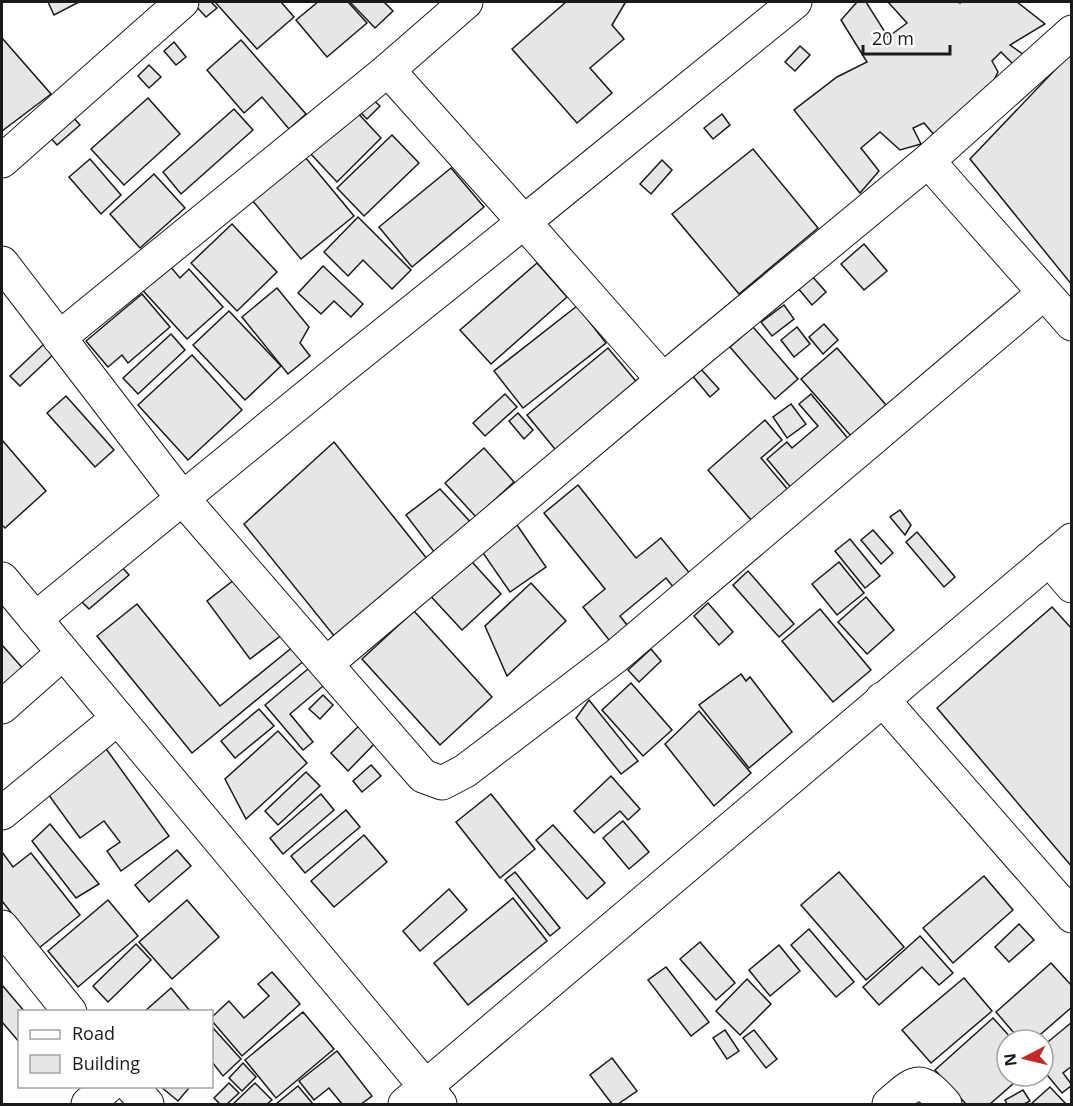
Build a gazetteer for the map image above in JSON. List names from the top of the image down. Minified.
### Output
{"legend":["Road","Building"],"scale_bar":"20 m","north":"left"}
